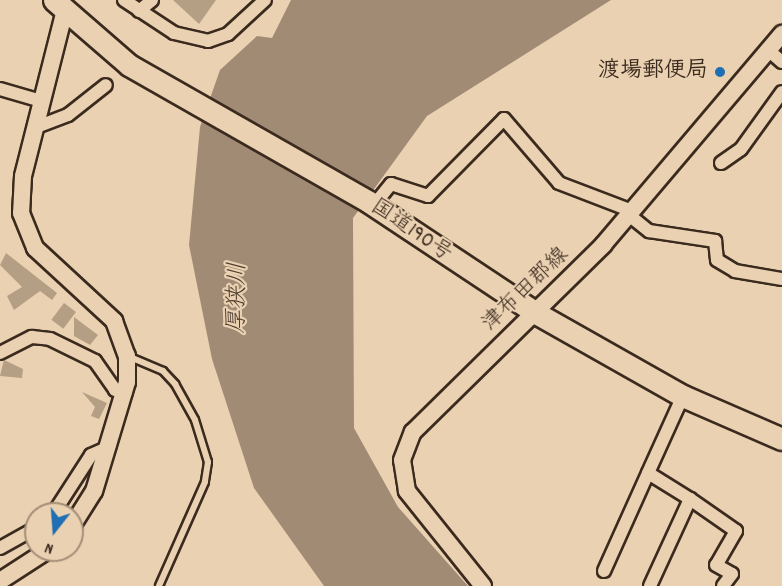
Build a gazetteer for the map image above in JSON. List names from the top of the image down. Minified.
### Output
{"streets":{"highway":["国道190号"],"main road":["津布田郡線"]},"crossings":[["国道190号","津布田郡線"]],"water":["厚狭川"],"places":["渡場郵便局"],"north":"bottom"}
